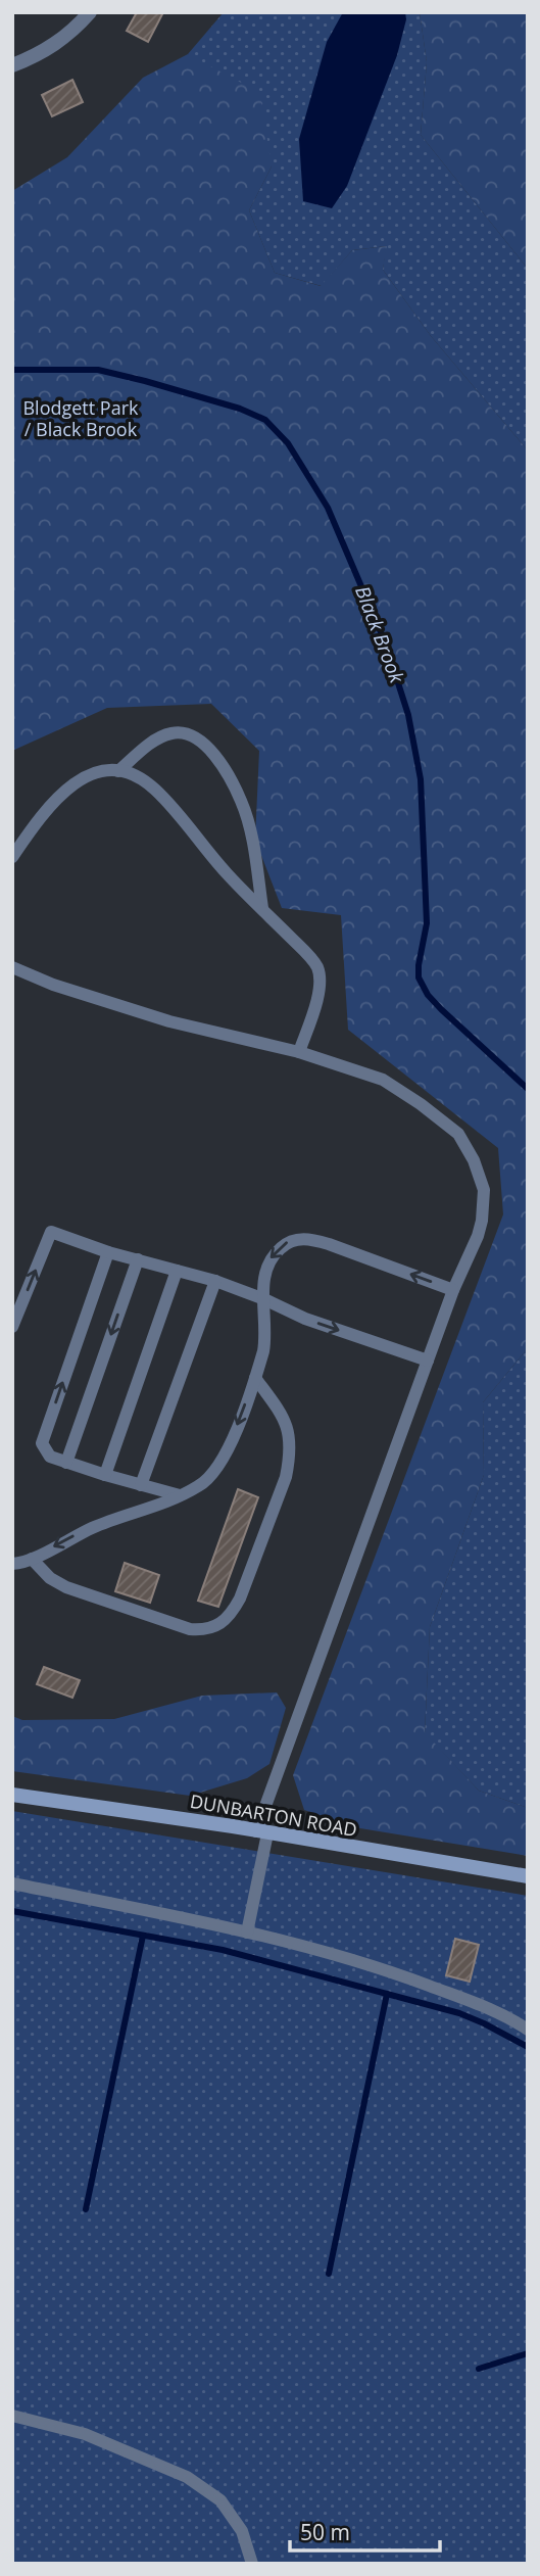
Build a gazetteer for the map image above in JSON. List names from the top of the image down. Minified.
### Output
{"streets":{"street":["DUNBARTON ROAD"]},"water":["Black Brook"],"parks":["Blodgett Park / Black Brook"],"scale_bar":"50 m"}
